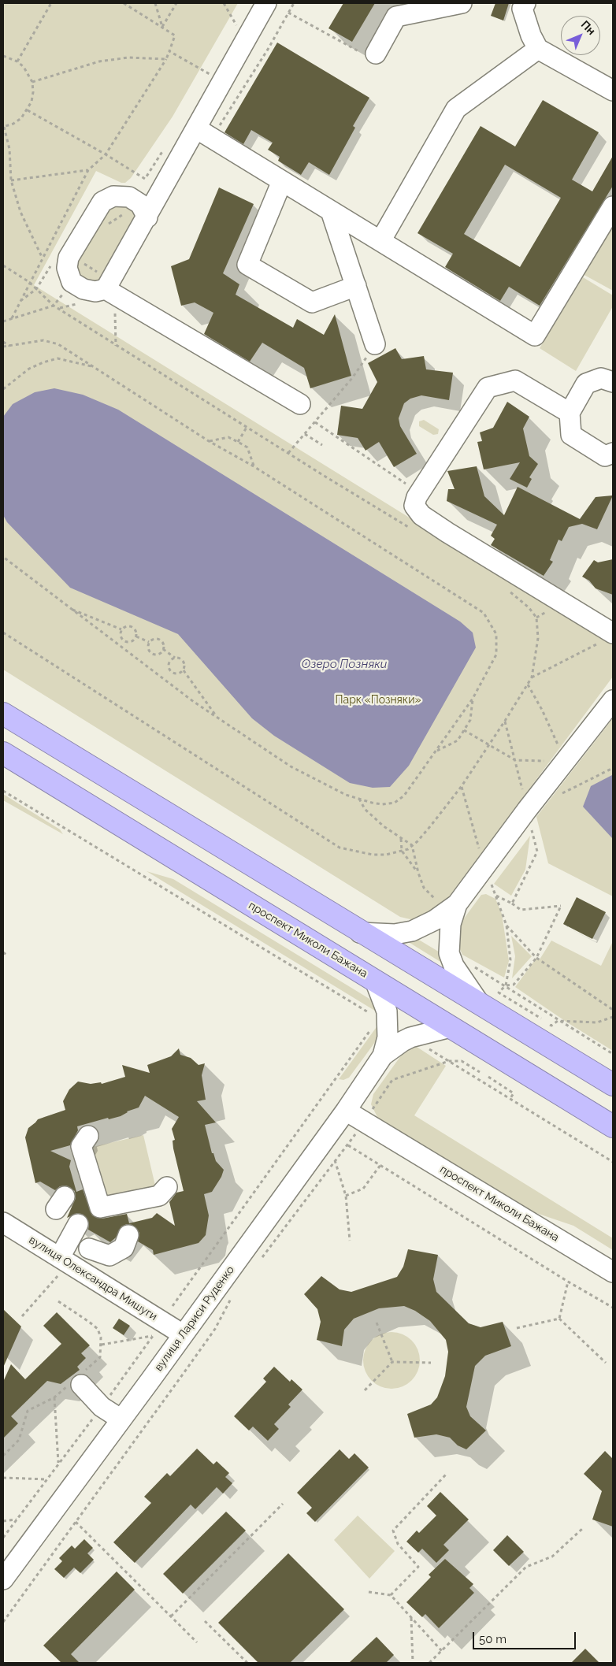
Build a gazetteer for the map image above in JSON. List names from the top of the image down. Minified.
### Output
{"streets":{"highway":["проспект Миколи Бажана"],"street":["вулиця Олександра Мишуги","вулиця Лариси Руденко"]},"crossings":[["проспект Миколи Бажана","вулиця Лариси Руденко"],["вулиця Олександра Мишуги","вулиця Лариси Руденко"]],"water":["Озеро Позняки"],"parks":["Парк «Позняки»"],"scale_bar":"50 m","north":"top right"}
